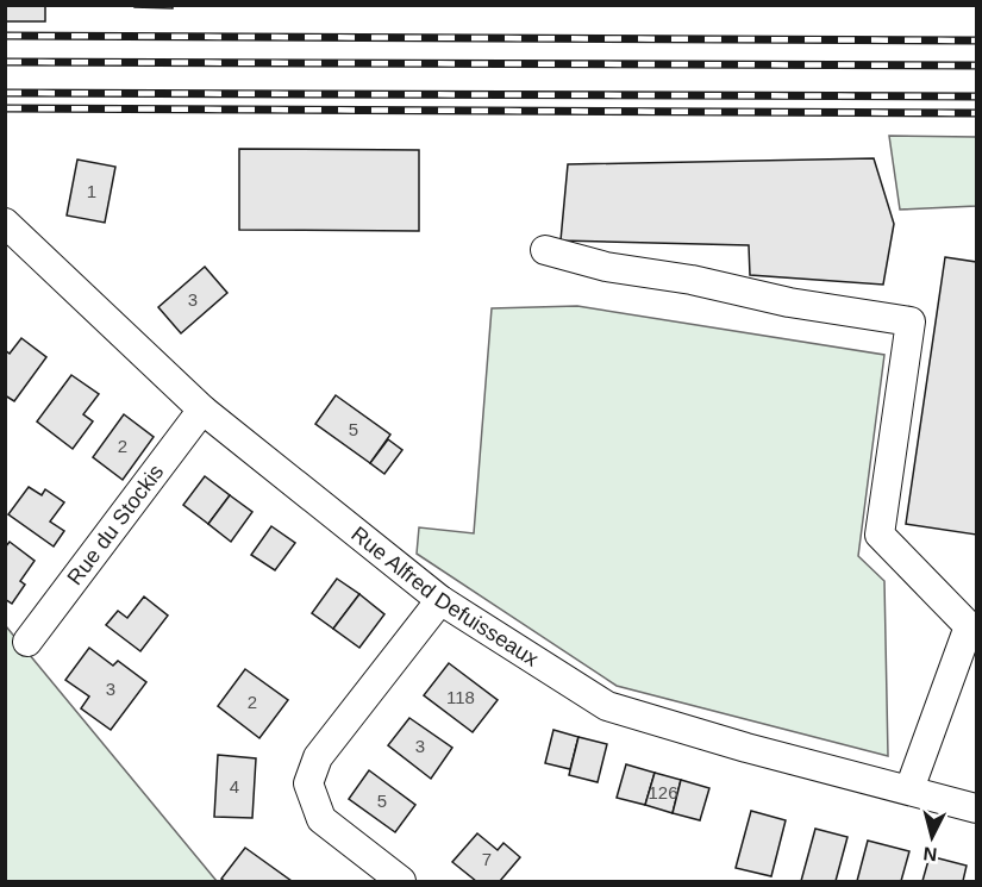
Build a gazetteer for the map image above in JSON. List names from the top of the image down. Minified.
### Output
{"streets":{"street":["Rue du Stockis","Rue Alfred Defuisseaux"]},"crossings":[["Rue du Stockis","Rue Alfred Defuisseaux"]],"house_numbers":["1","3","5","2","3","118","2","3","4","126","5","7"],"north":"bottom"}
